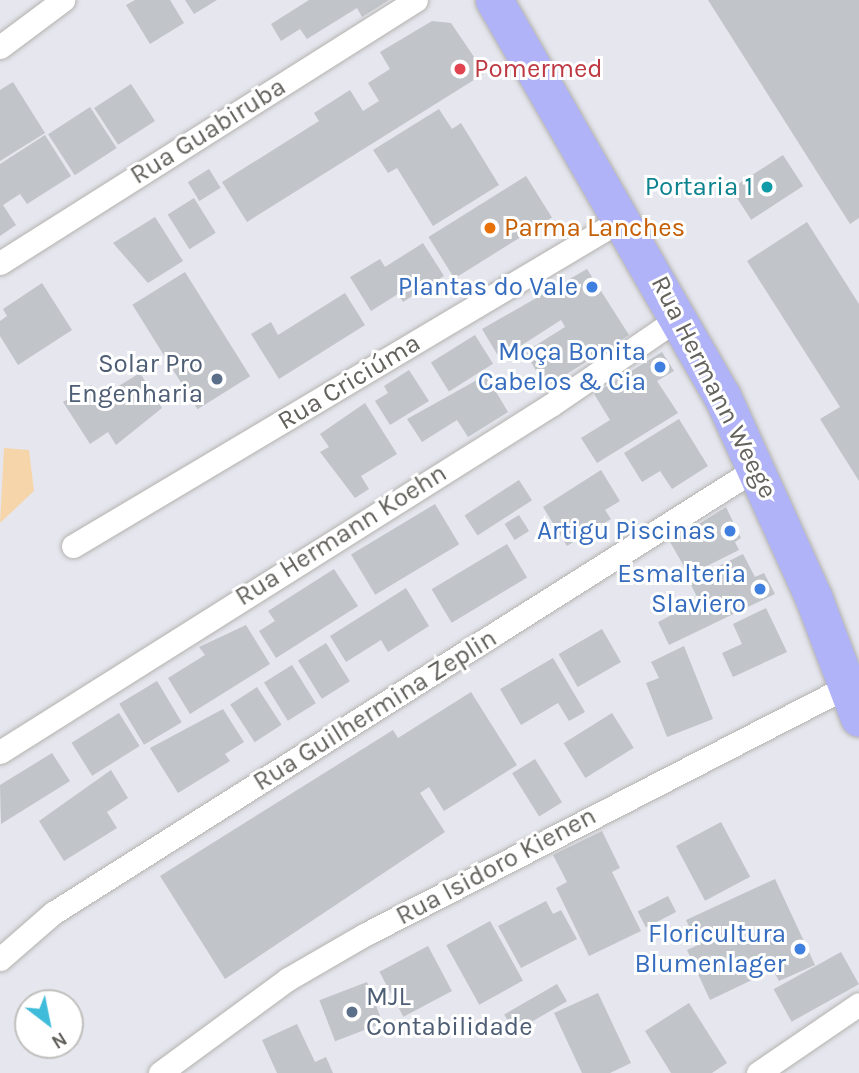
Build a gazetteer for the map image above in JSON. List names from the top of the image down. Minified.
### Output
{"streets":{"main road":["Rua Hermann Weege"],"street":["Rua Guabiruba","Rua Criciúma","Rua Hermann Koehn","Rua Guilhermina Zeplin","Rua Isidoro Kienen"]},"crossings":[["Rua Criciúma","Rua Hermann Weege"],["Rua Hermann Weege","Rua Hermann Koehn"],["Rua Hermann Weege","Rua Guilhermina Zeplin"],["Rua Hermann Weege","Rua Isidoro Kienen"]],"places":["Pomermed","Portaria 1","Parma Lanches","Plantas do Vale","Moça Bonita Cabelos & Cia","Solar Pro Engenharia","Artigu Piscinas","Esmalteria Slaviero","Floricultura Blumenlager","MJL Contabilidade"],"north":"bottom right"}
